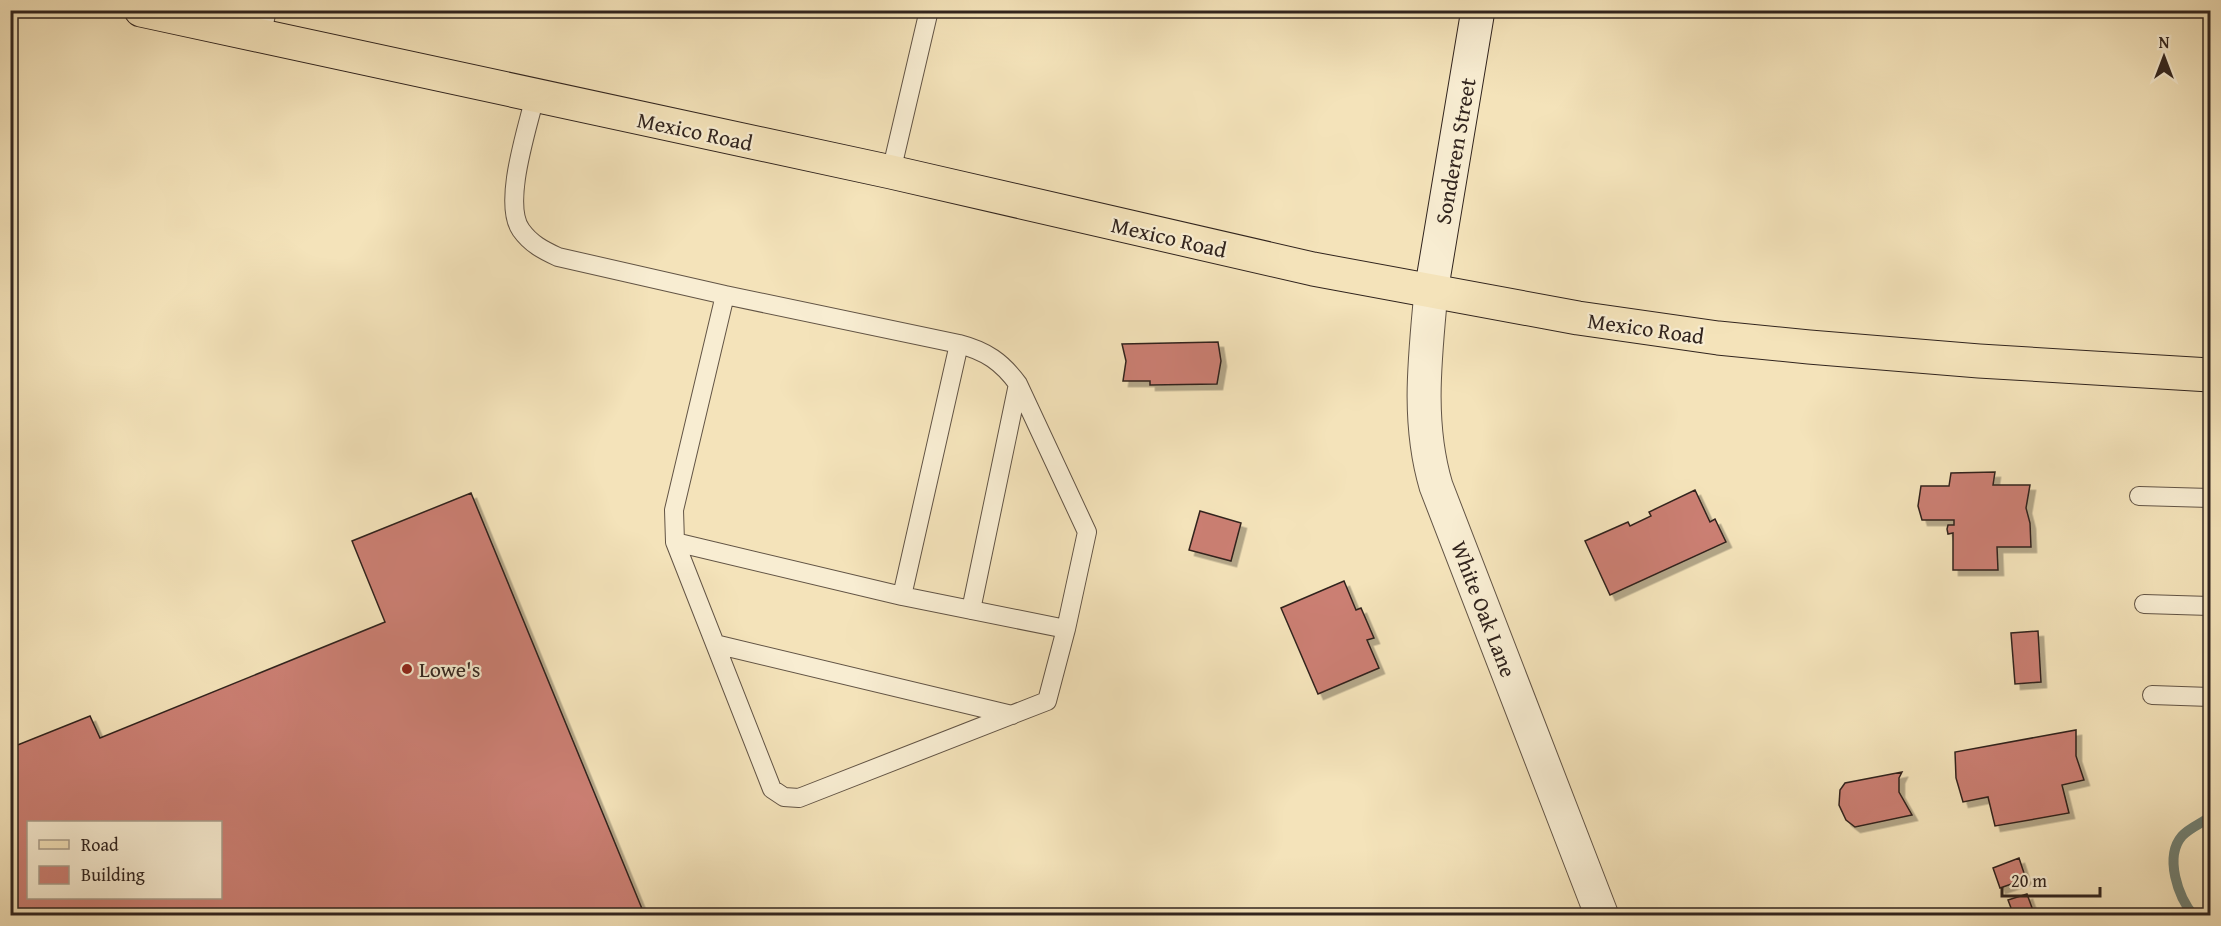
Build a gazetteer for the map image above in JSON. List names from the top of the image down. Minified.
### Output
{"streets":{"main road":["Mexico Road"],"street":["Sonderen Street","White Oak Lane"]},"crossings":[["Mexico Road","Sonderen Street"],["Mexico Road","White Oak Lane"],["Sonderen Street","White Oak Lane"]],"places":["Lowe's"],"legend":["Road","Building"],"scale_bar":"20 m","north":"top"}
